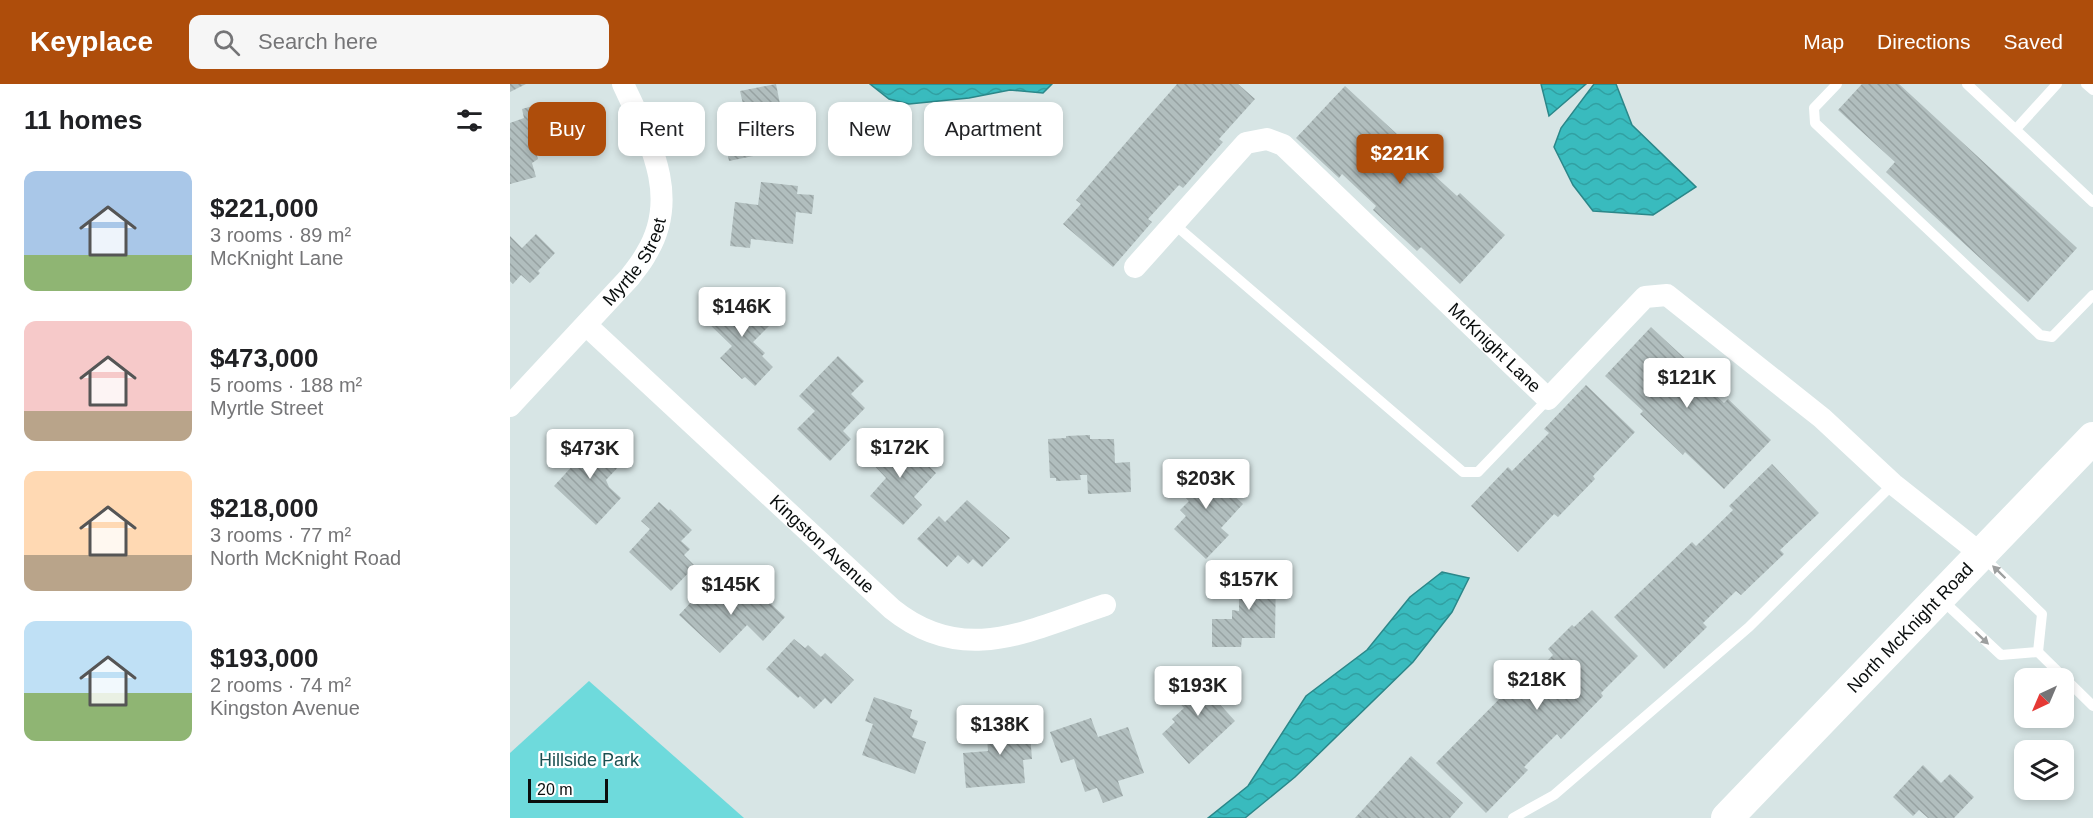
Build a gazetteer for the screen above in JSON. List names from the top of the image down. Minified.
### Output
{"streets":{"street":["Myrtle Street","McKnight Lane","Kingston Avenue","North McKnight Road"]},"crossings":[["Myrtle Street","Kingston Avenue"],["McKnight Lane","North McKnight Road"]],"parks":["Hillside Park"],"scale_bar":"20 m","north":"bottom left","page":{"header":"Keyplace","search":"Search here","nav":["Map","Directions","Saved"],"heading":"11 homes","chip":["Buy","Rent","Filters","New","Apartment"],"price":["$221K","$146K","$121K","$172K","$473K","$203K","$157K","$145K","$218K","$193K","$138K"],"list":[{"name":"$221,000","note":"3 rooms · 89 m² · McKnight Lane"},{"name":"$473,000","note":"5 rooms · 188 m² · Myrtle Street"},{"name":"$218,000","note":"3 rooms · 77 m² · North McKnight Road"},{"name":"$193,000","note":"2 rooms · 74 m² · Kingston Avenue"}],"scale":"20 m"}}
